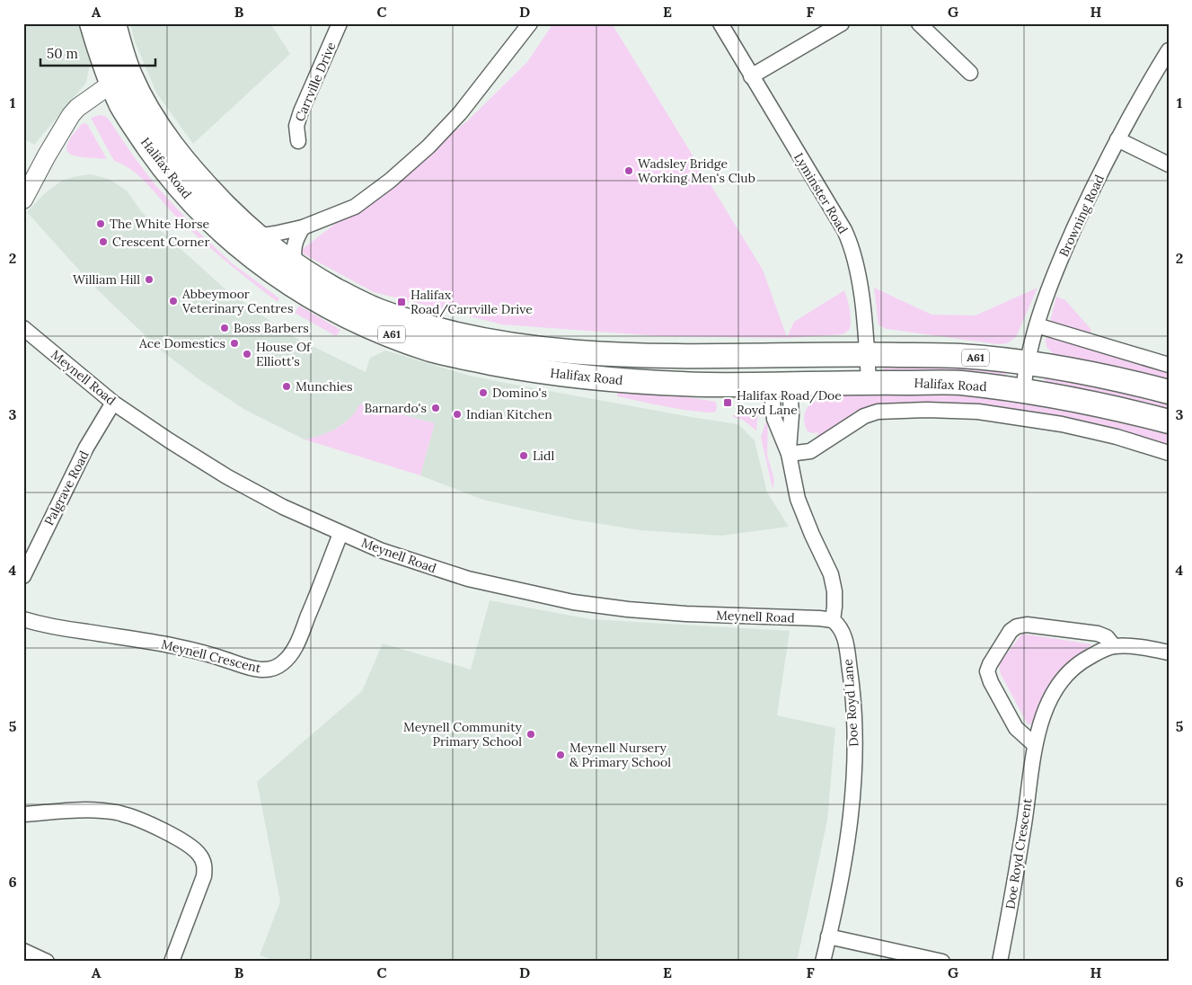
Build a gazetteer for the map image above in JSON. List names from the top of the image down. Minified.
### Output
{"streets":{"highway":["Halifax Road","A61"],"street":["Carrville Drive","Lyminster Road","Browning Road","Meynell Road","Palgrave Road","Meynell Crescent","Doe Royd Lane","Doe Royd Crescent"]},"crossings":[["Halifax Road","Lyminster Road"],["Halifax Road","Browning Road"],["Meynell Road","Palgrave Road"],["Meynell Road","Meynell Crescent"],["Meynell Road","Doe Royd Lane"]],"places":{"other":["Wadsley Bridge Working Men's Club","The White Horse","Crescent Corner","William Hill","Abbeymoor Veterinary Centres","Boss Barbers","Ace Domestics","House Of Elliott's","Munchies","Domino's","Barnardo's","Indian Kitchen","Lidl","Meynell Community Primary School","Meynell Nursery & Primary School"],"transit":["Halifax Road/Carrville Drive","Halifax Road/Doe Royd Lane"]},"scale_bar":"50 m","grid":{"columns":["A","B","C","D","E","F","G","H"],"rows":["1","2","3","4","5","6"]}}
